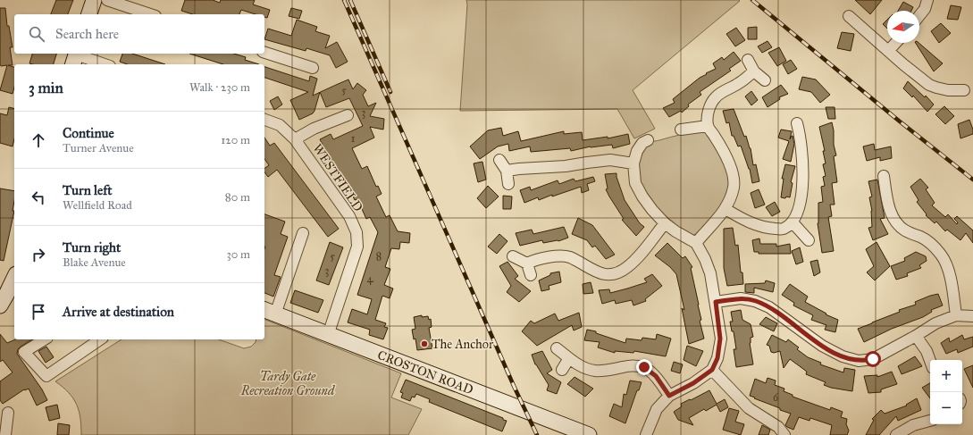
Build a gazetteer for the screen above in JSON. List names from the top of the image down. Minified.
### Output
{"streets":{"street":["WESTFIELD","CROSTON ROAD"]},"crossings":[["WESTFIELD","CROSTON ROAD"]],"parks":["Tardy Gate Recreation Ground"],"places":["The Anchor"],"house_numbers":["5","3","1","5","8","3","4","6"],"north":"left","page":{"search":"Search here","heading":["3 min","Walk · 230 m"],"list":[["Continue","Turner Avenue","120 m"],["Turn left","Wellfield Road","80 m"],["Turn right","Blake Avenue","30 m"],"Arrive at destination"],"map_buttons":["+","−"]}}
